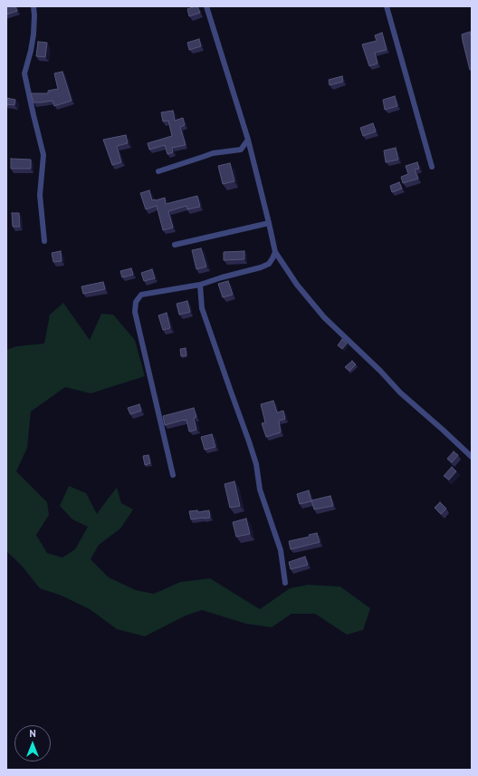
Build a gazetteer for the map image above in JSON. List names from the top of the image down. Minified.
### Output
{"north":"top"}
